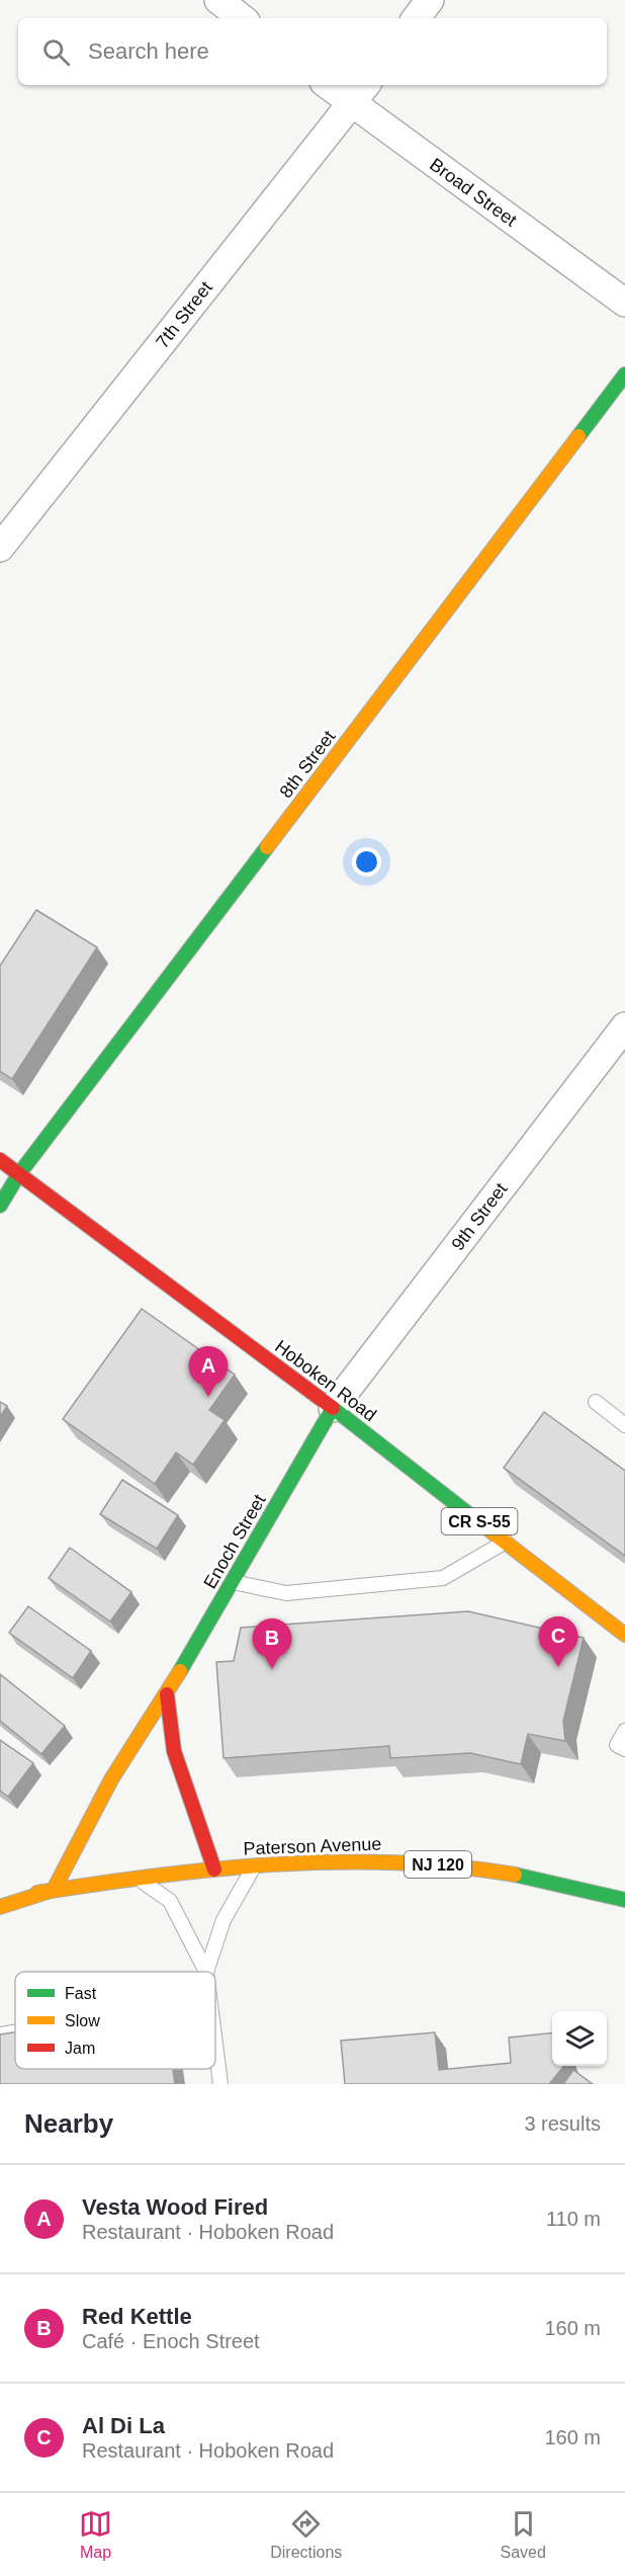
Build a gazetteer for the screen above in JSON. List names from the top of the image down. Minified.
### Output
{"streets":{"main road":["8th Street","Hoboken Road","CR S-55","Enoch Street","Paterson Avenue","NJ 120"],"street":["Broad Street","7th Street","9th Street"]},"crossings":[["Broad Street","7th Street"],["8th Street","Hoboken Road"],["9th Street","Hoboken Road"],["9th Street","Enoch Street"],["Hoboken Road","Enoch Street"],["Enoch Street","Paterson Avenue"]],"legend":["Fast","Slow","Jam"],"page":{"search":"Search here","pins":["A","C","B"],"heading":["Nearby","3 results"],"list":[{"mark":"A","name":"Vesta Wood Fired","note":"Restaurant · Hoboken Road","value":"110 m"},{"mark":"B","name":"Red Kettle","note":"Café · Enoch Street","value":"160 m"},{"mark":"C","name":"Al Di La","note":"Restaurant · Hoboken Road","value":"160 m"}],"nav":["Map","Directions","Saved"]}}
